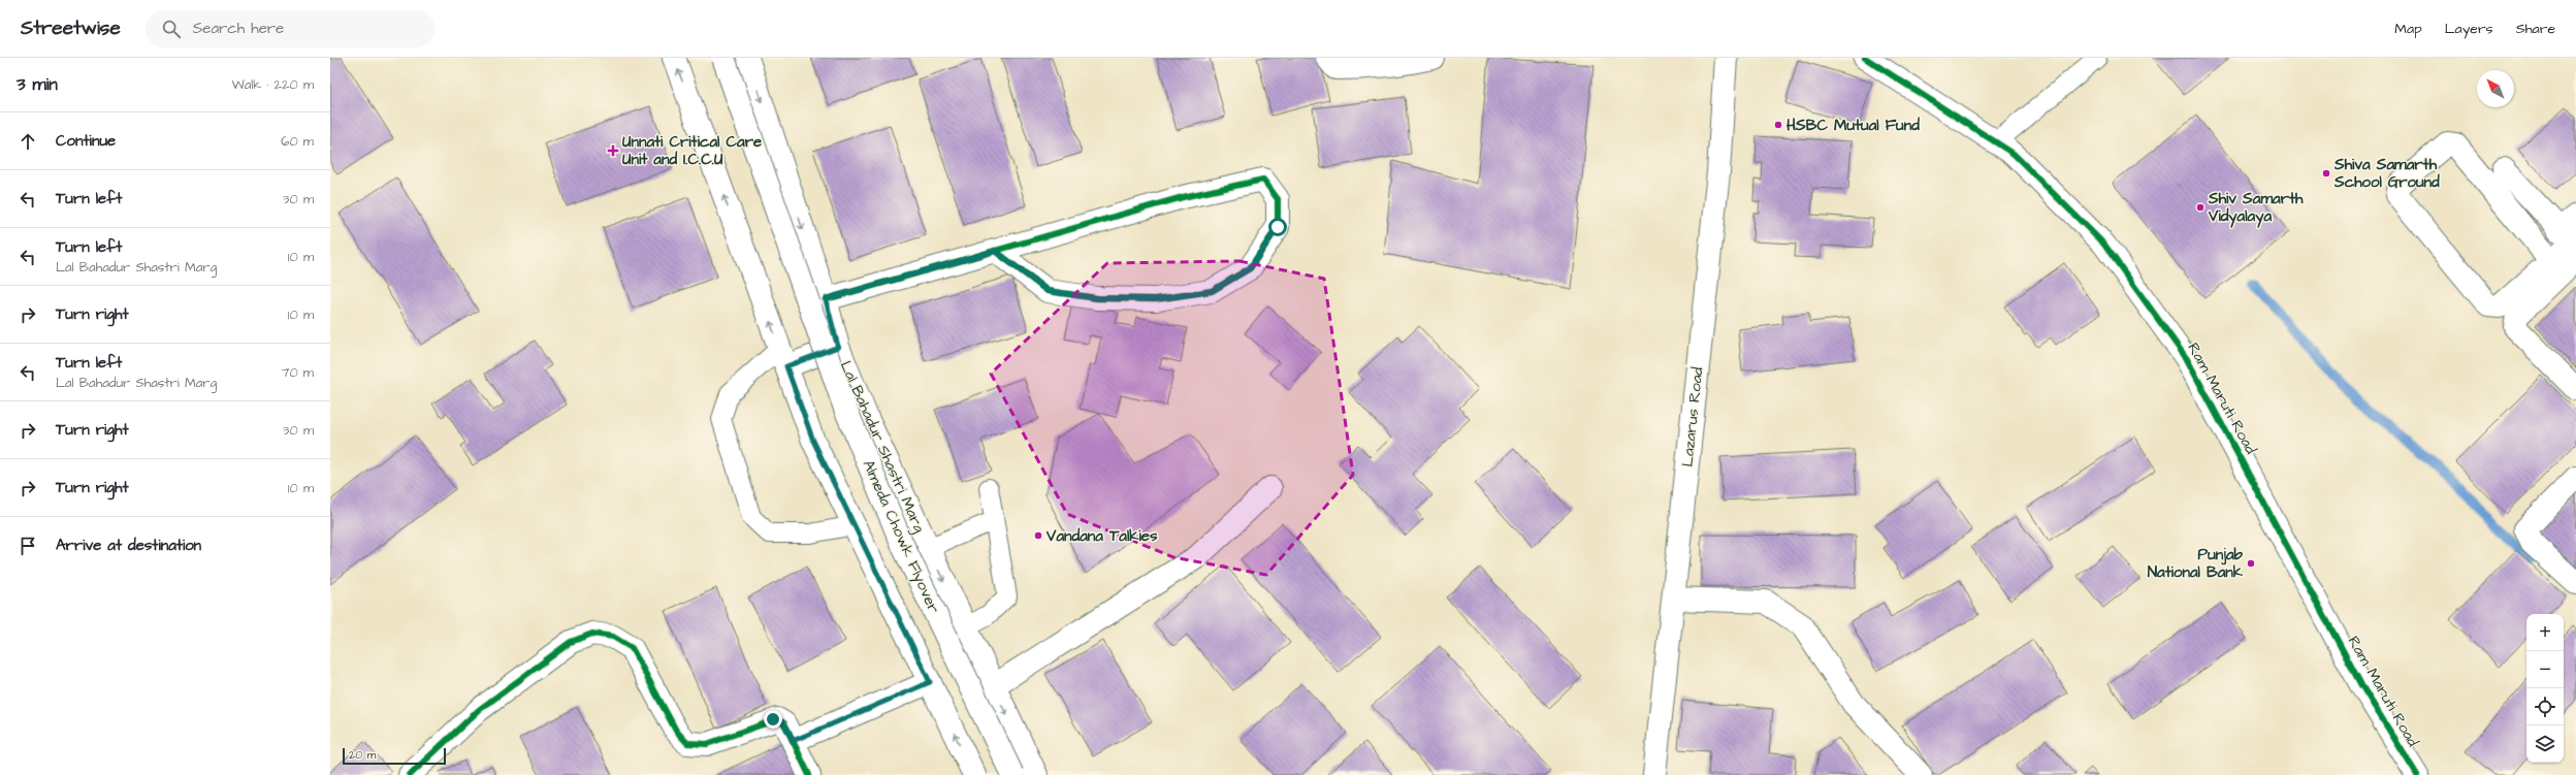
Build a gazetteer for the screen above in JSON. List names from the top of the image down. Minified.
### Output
{"streets":{"street":["Ram Maruti Road","Lazarus Road","Lal Bahadur Shastri Marg","Almeda Chowk Flyover"]},"places":{"other":["HSBC Mutual Fund","Shiva Samarth School Ground","Shiv Samarth Vidyalaya","Vandana Talkies","Punjab National Bank"],"health":["Unnati Critical Care Unit and I.C.C.U"]},"scale_bar":"20 m","north":"top left","page":{"header":"Streetwise","search":"Search here","nav":["Map","Layers","Share"],"heading":["3 min","Walk · 220 m"],"list":[["Continue","60 m"],["Turn left","30 m"],["Turn left","Lal Bahadur Shastri Marg","10 m"],["Turn right","10 m"],["Turn left","Lal Bahadur Shastri Marg","70 m"],["Turn right","30 m"],["Turn right","10 m"],"Arrive at destination"],"map_buttons":["+","−"],"scale":"20 m"}}
